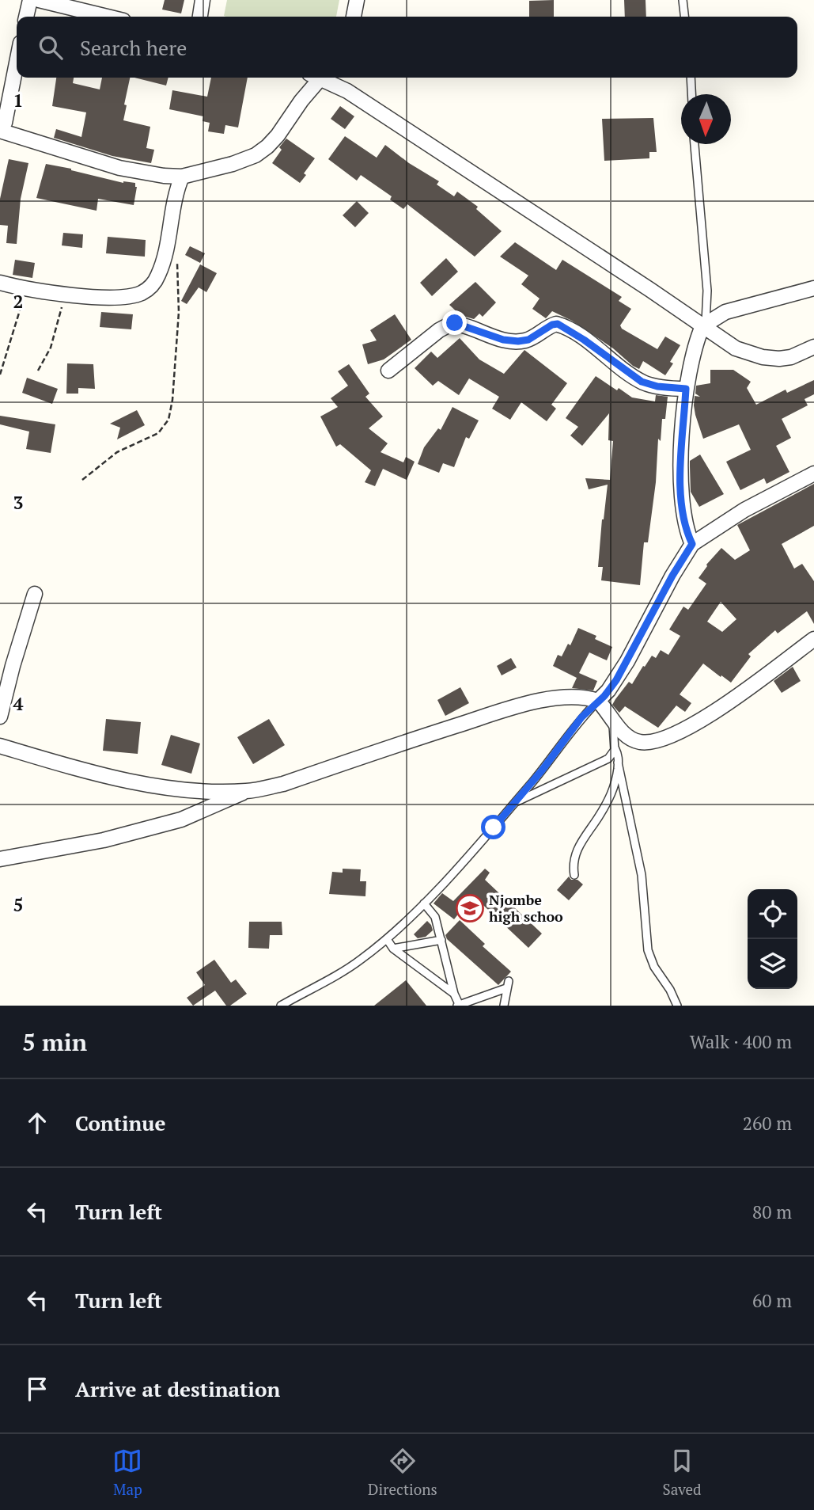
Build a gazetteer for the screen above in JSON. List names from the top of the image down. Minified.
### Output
{"places":{"school or university":["Njombe high schoo"]},"north":"bottom","page":{"search":"Search here","heading":["5 min","Walk · 400 m"],"list":[["Continue","260 m"],["Turn left","80 m"],["Turn left","60 m"],"Arrive at destination"],"nav":["Map","Directions","Saved"]},"grid":{"rows":["1","2","3","4","5"]}}
